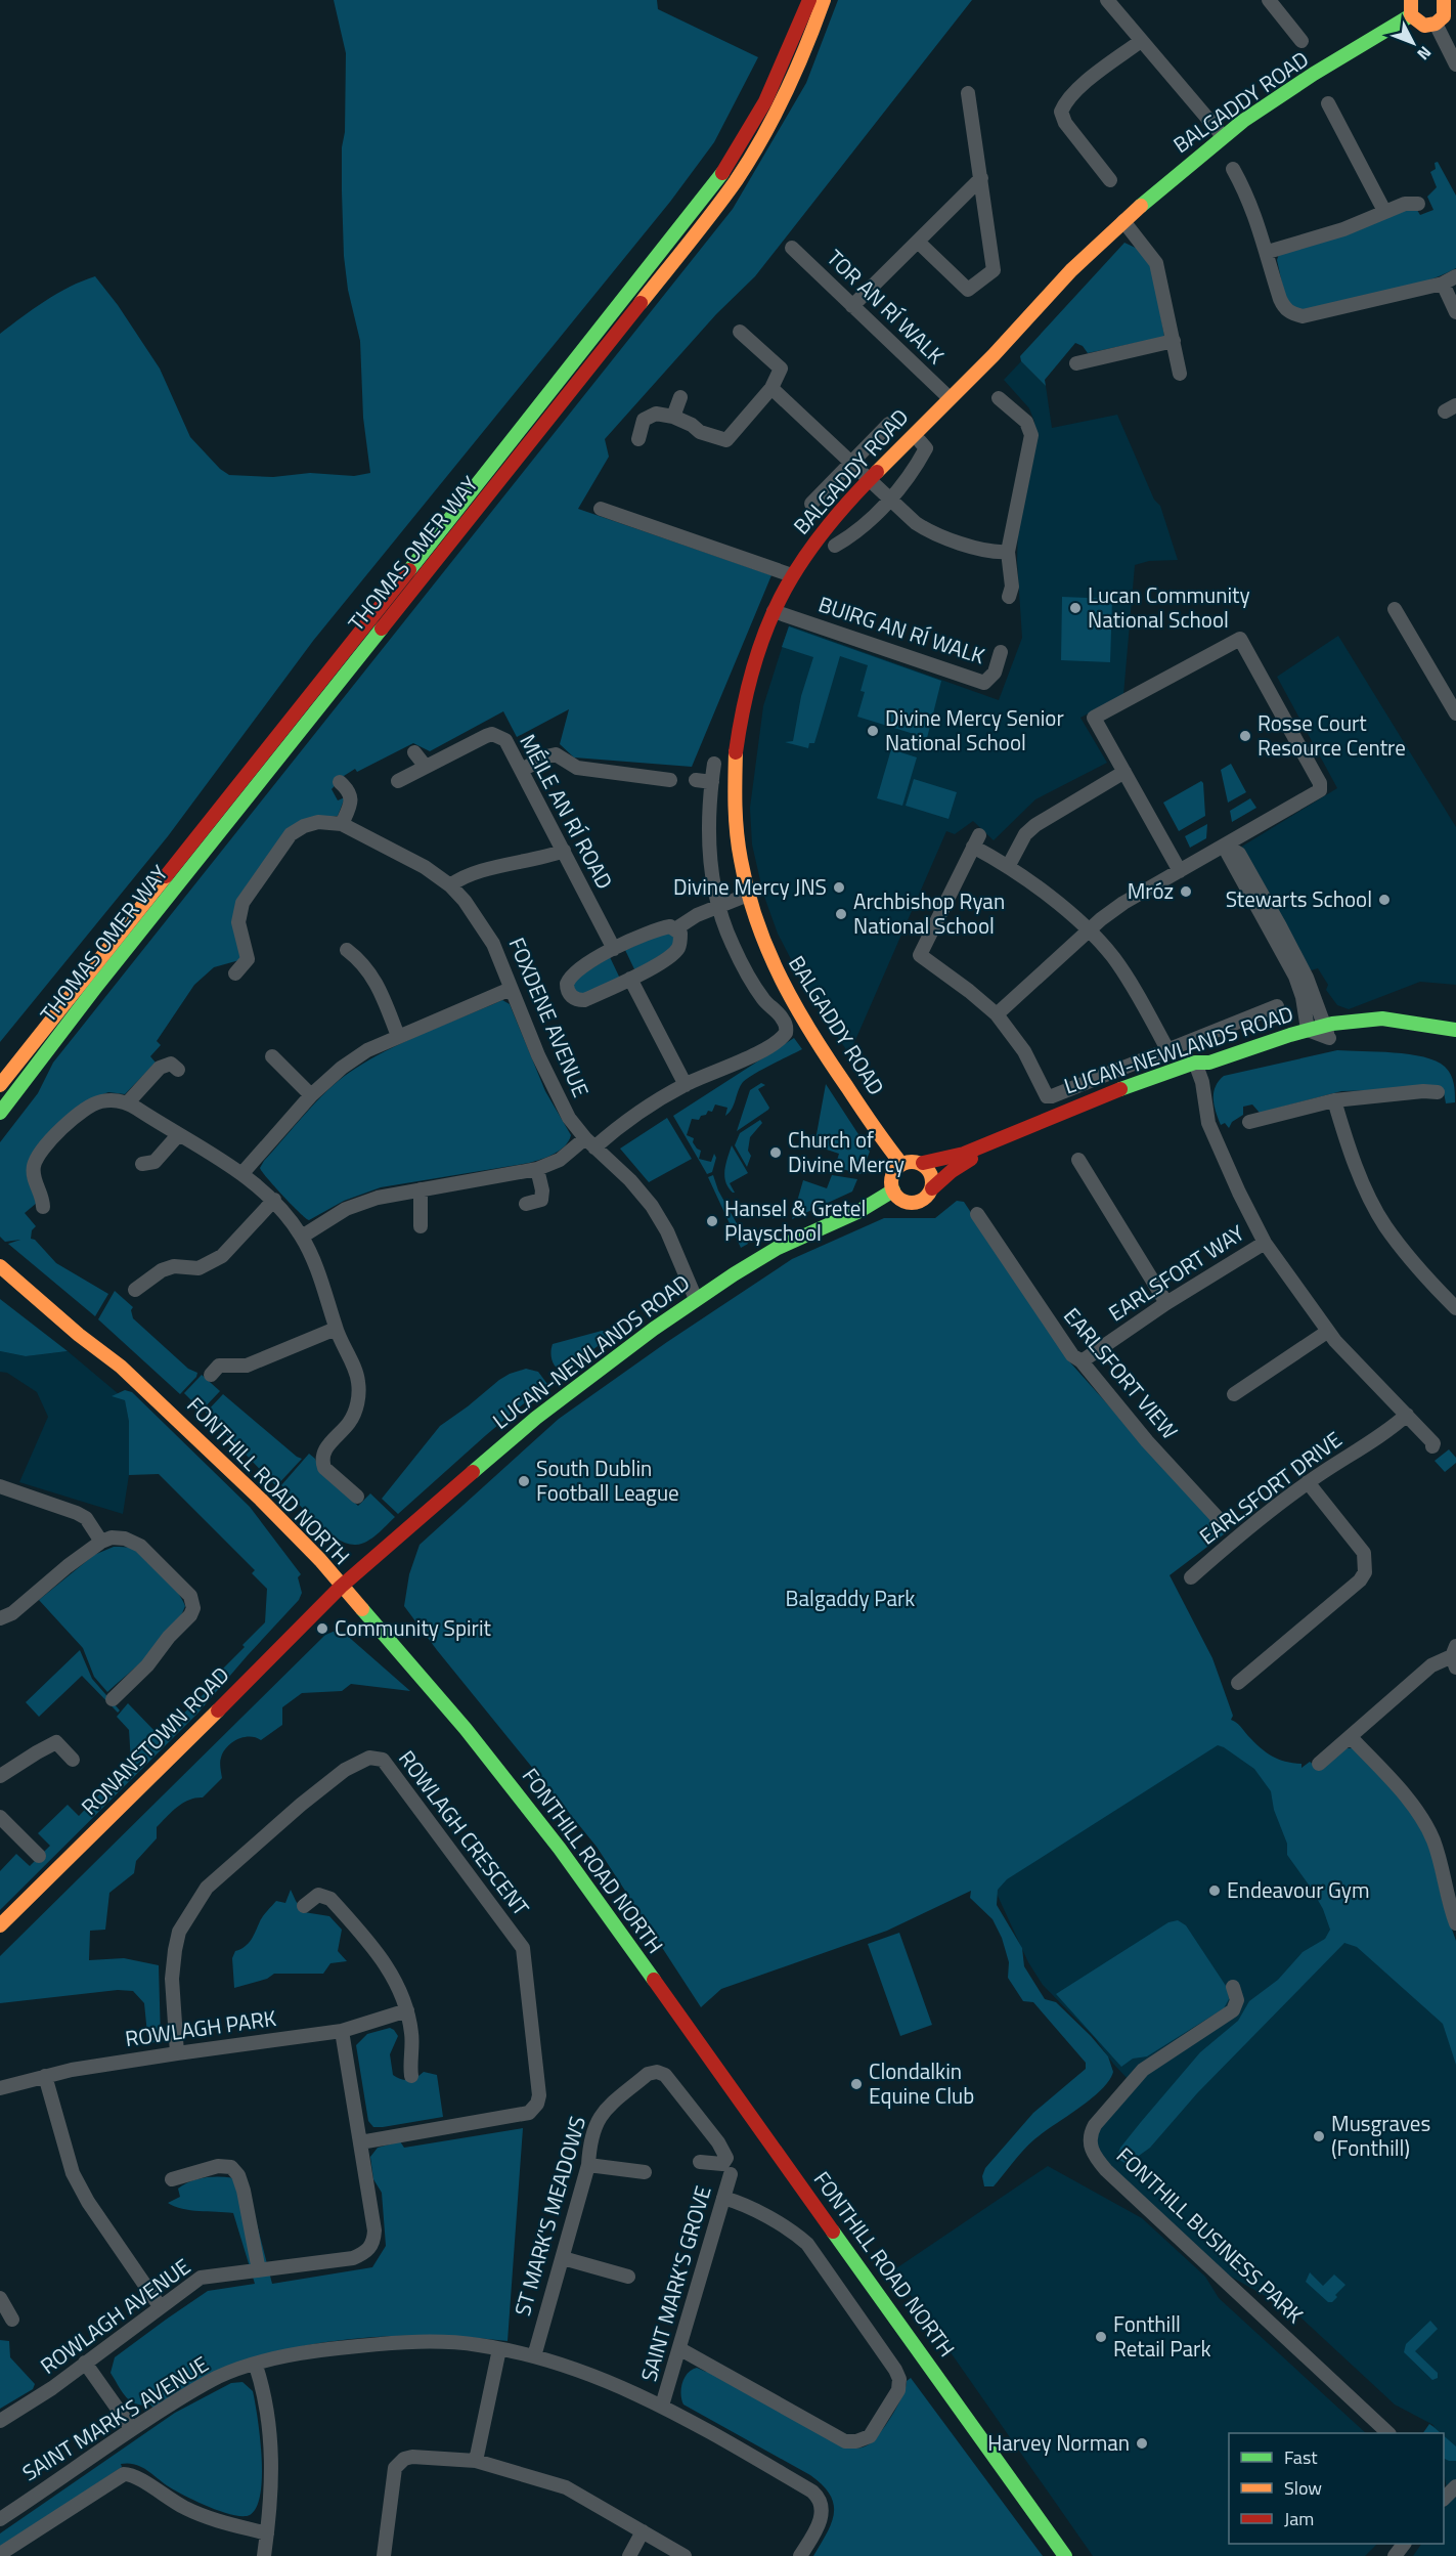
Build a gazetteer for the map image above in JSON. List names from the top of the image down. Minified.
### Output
{"streets":{"street":["BALGADDY ROAD","TOR AN RÍ WALK","THOMAS OMER WAY","BUIRG AN RÍ WALK","MÉILE AN RÍ ROAD","FOXDENE AVENUE","LUCAN-NEWLANDS ROAD","EARLSFORT WAY","EARLSFORT VIEW","FONTHILL ROAD NORTH","EARLSFORT DRIVE","RONANSTOWN ROAD","ROWLAGH CRESCENT","ROWLAGH PARK","ST MARK'S MEADOWS","FONTHILL BUSINESS PARK","SAINT MARK'S GROVE","ROWLAGH AVENUE","SAINT MARK'S AVENUE"]},"crossings":[["BALGADDY ROAD","TOR AN RÍ WALK"],["BALGADDY ROAD","BUIRG AN RÍ WALK"],["BALGADDY ROAD","LUCAN-NEWLANDS ROAD"],["FOXDENE AVENUE","LUCAN-NEWLANDS ROAD"],["LUCAN-NEWLANDS ROAD","FONTHILL ROAD NORTH"],["LUCAN-NEWLANDS ROAD","RONANSTOWN ROAD"],["EARLSFORT WAY","EARLSFORT VIEW"],["FONTHILL ROAD NORTH","RONANSTOWN ROAD"],["ROWLAGH CRESCENT","ROWLAGH PARK"],["ROWLAGH CRESCENT","ROWLAGH AVENUE"],["ROWLAGH PARK","ROWLAGH AVENUE"],["ST MARK'S MEADOWS","SAINT MARK'S AVENUE"],["SAINT MARK'S GROVE","SAINT MARK'S AVENUE"]],"parks":["Balgaddy Park"],"places":["Lucan Community National School","Divine Mercy Senior National School","Rosse Court Resource Centre","Divine Mercy JNS","Mróz","Stewarts School","Archbishop Ryan National School","Church of Divine Mercy","Hansel & Gretel Playschool","South Dublin Football League","Community Spirit","Endeavour Gym","Clondalkin Equine Club","Musgraves (Fonthill)","Fonthill Retail Park","Harvey Norman"],"legend":["Fast","Slow","Jam"],"north":"bottom right"}
